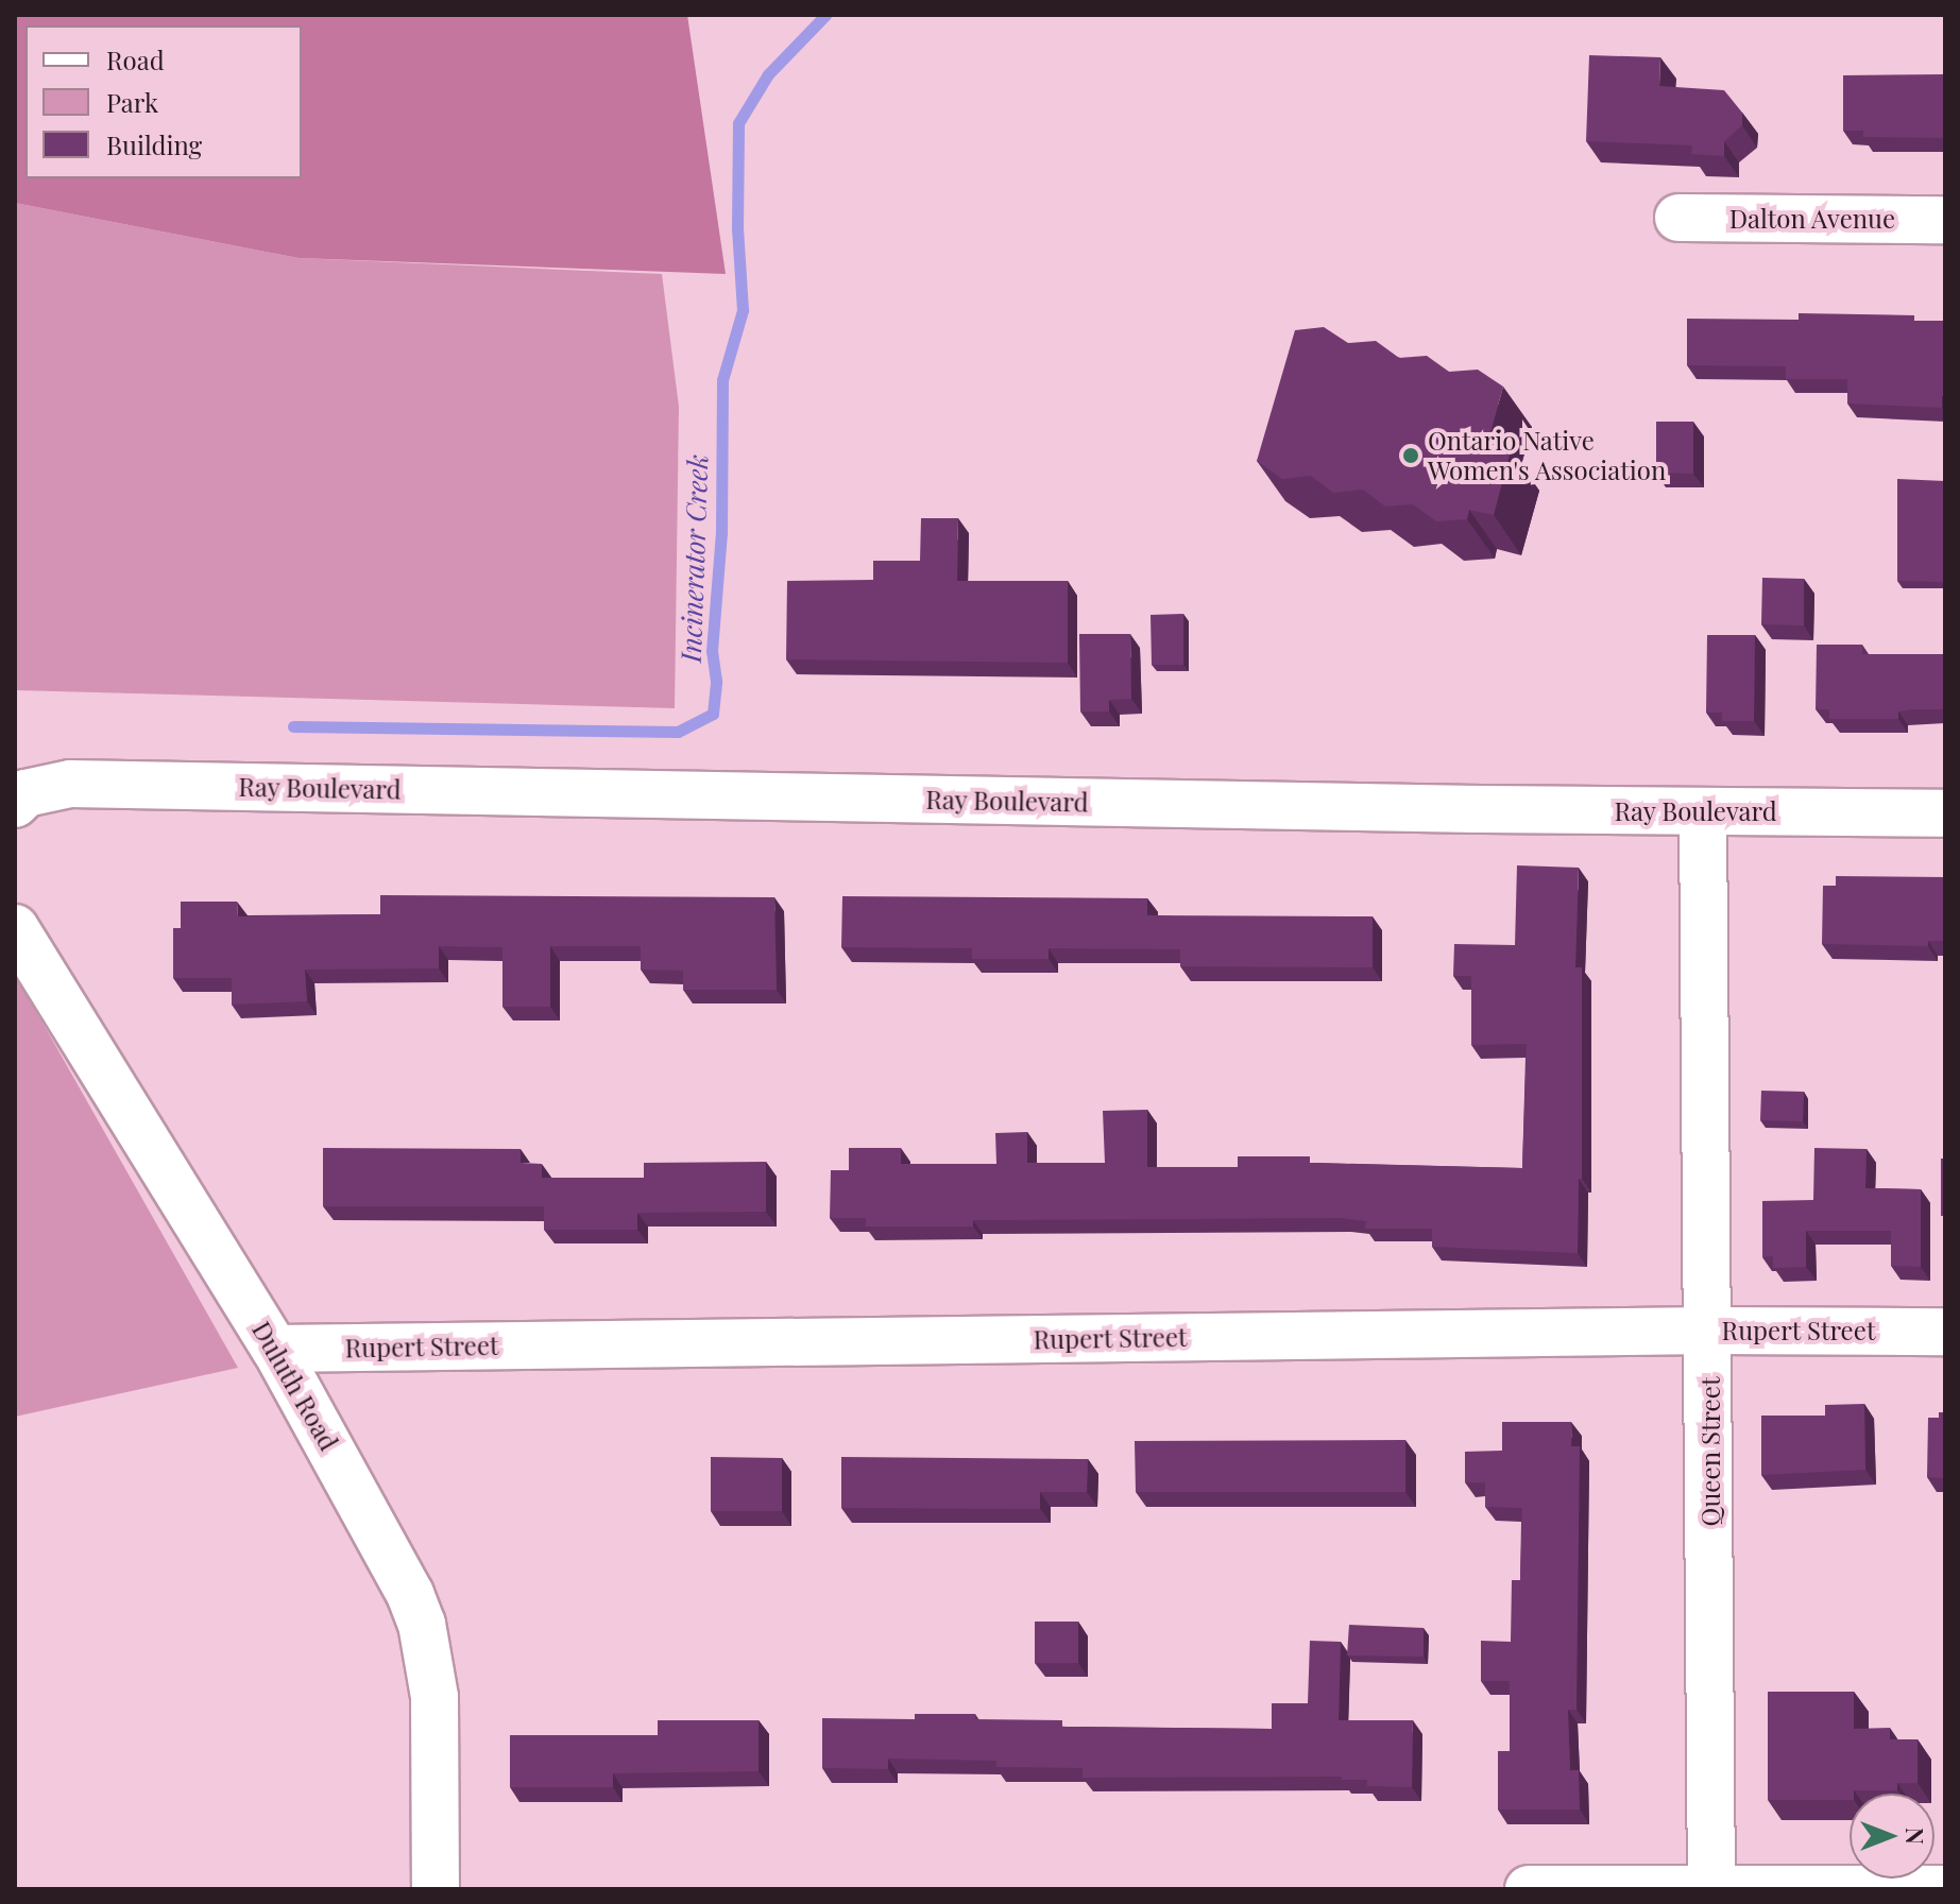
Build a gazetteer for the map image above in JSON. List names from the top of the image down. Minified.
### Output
{"streets":{"street":["Dalton Avenue","Ray Boulevard","Rupert Street","Duluth Road","Queen Street"]},"crossings":[["Ray Boulevard","Queen Street"],["Rupert Street","Duluth Road"],["Rupert Street","Queen Street"]],"water":["Incinerator Creek"],"places":["Ontario Native Women's Association"],"legend":["Road","Park","Building"],"north":"right"}
